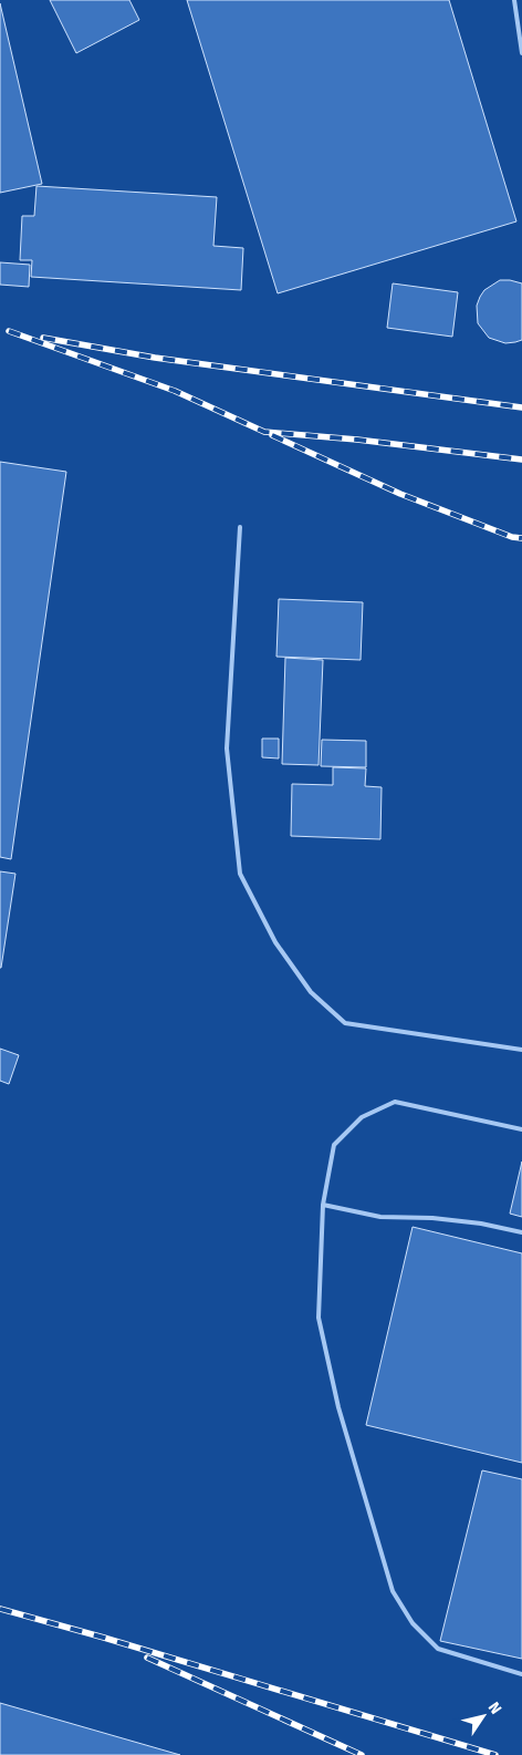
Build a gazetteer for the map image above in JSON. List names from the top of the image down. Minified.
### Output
{"north":"top right"}
